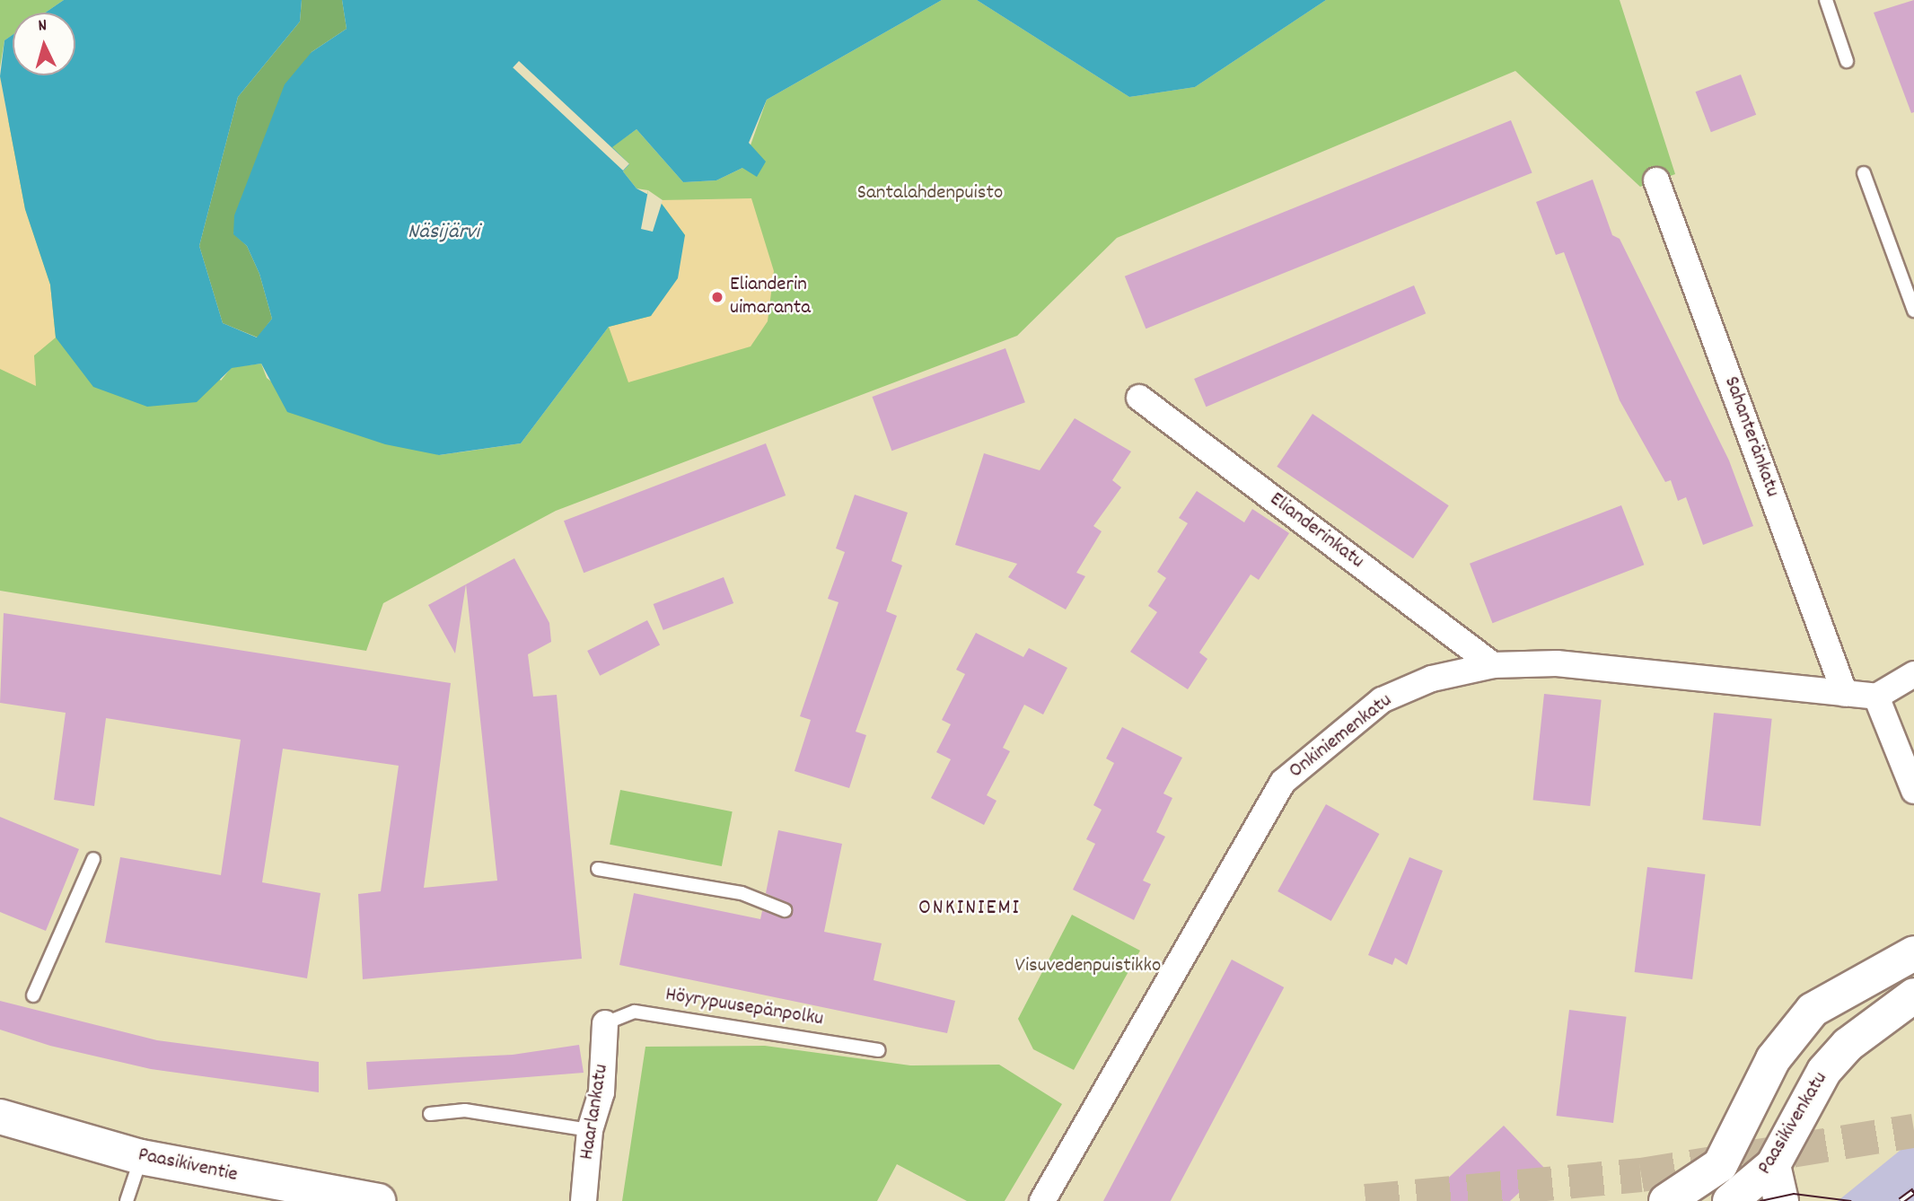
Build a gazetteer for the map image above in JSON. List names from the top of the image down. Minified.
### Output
{"streets":{"main road":["Paasikivenkatu","Paasikiventie"],"street":["Sahanteränkatu","Elianderinkatu","Onkiniemenkatu","Haarlankatu"],"lane":["Höyrypuusepänpolku"]},"crossings":[["Sahanteränkatu","Onkiniemenkatu"],["Elianderinkatu","Onkiniemenkatu"],["Höyrypuusepänpolku","Haarlankatu"]],"districts":["ONKINIEMI"],"water":["Näsijärvi"],"parks":["Santalahdenpuisto","Visuvedenpuistikko"],"places":["Elianderin uimaranta"],"north":"top"}
